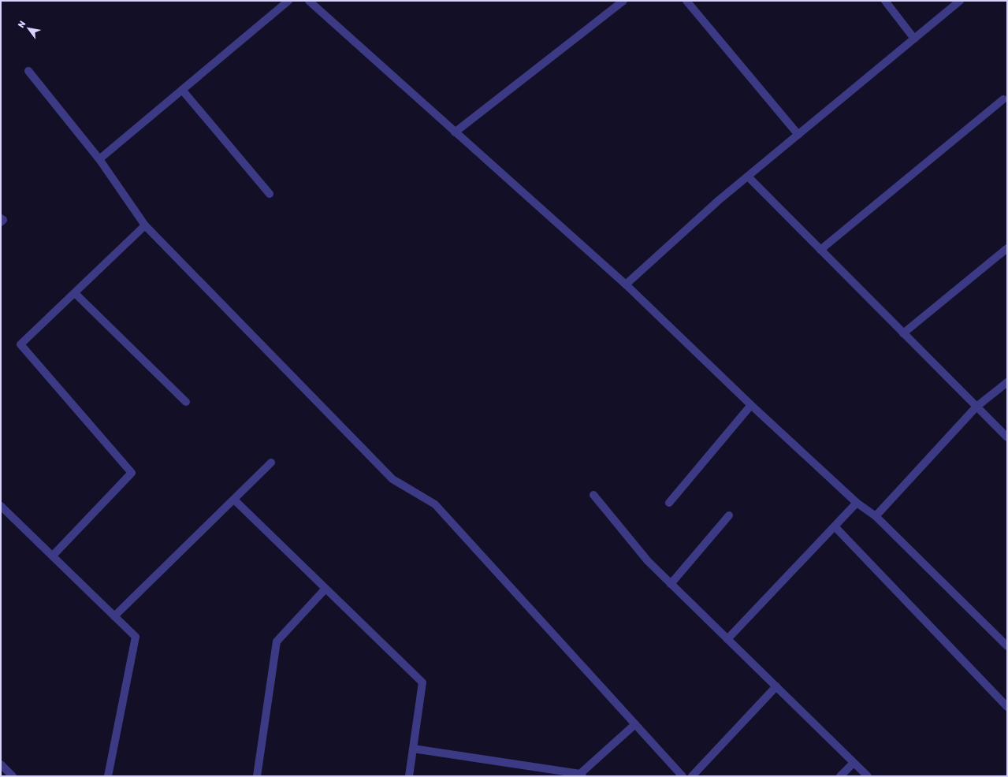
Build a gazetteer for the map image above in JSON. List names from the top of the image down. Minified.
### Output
{"north":"top left"}
